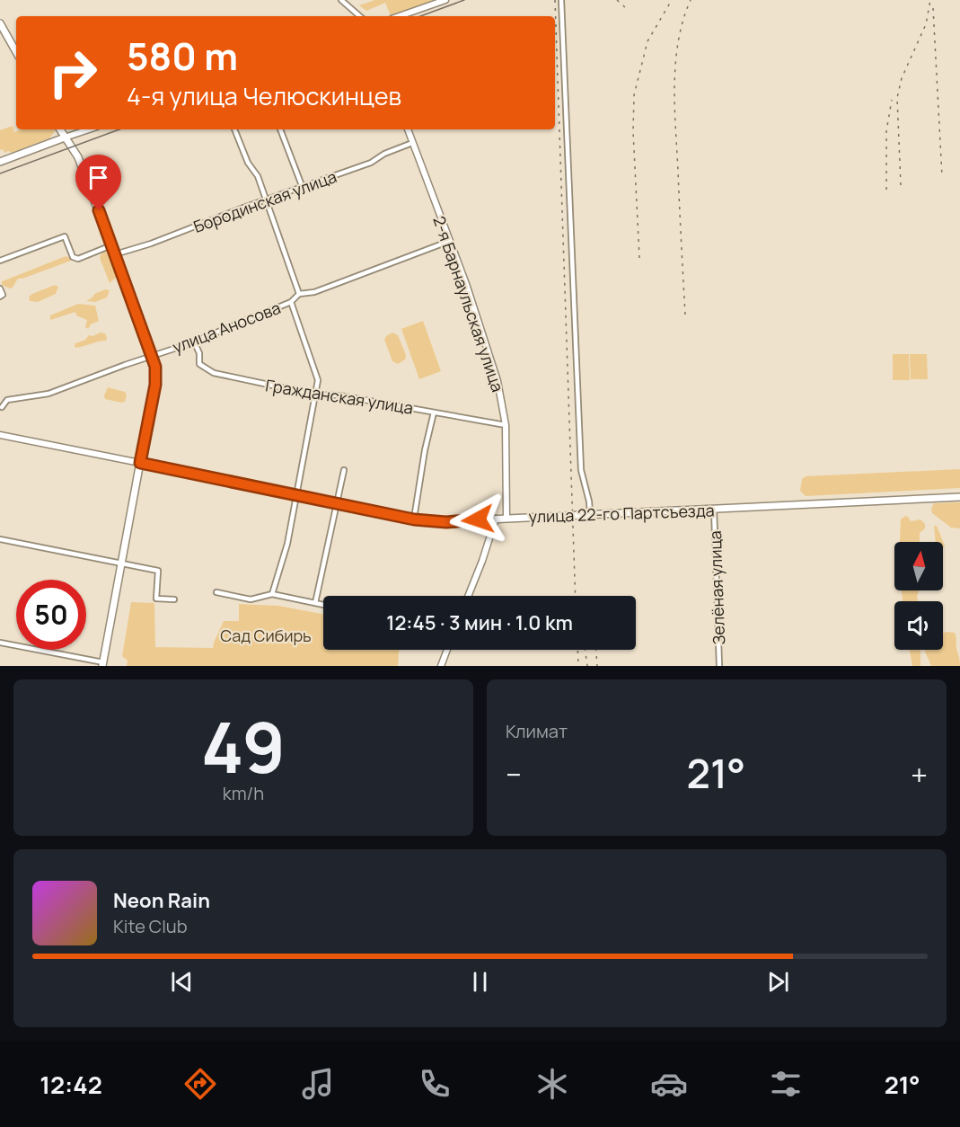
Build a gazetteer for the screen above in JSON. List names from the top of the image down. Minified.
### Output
{"streets":{"main road":["улица 22-го Партсъезда"],"street":["Бородинская улица","2-я Барнаульская улица","улица Аносова","Гражданская улица","Зелёная улица"]},"crossings":[["Бородинская улица","2-я Барнаульская улица"],["2-я Барнаульская улица","улица Аносова"],["2-я Барнаульская улица","Гражданская улица"],["2-я Барнаульская улица","улица 22-го Партсъезда"],["улица Аносова","Гражданская улица"],["улица 22-го Партсъезда","Зелёная улица"]],"parks":["Сад Сибирь"],"north":"top","page":{"turn":["580 m","4-я улица Челюскинцев"],"limit":"50","trip":"12:45 · 3 мин · 1.0 km","tile":[["49","km/h"],"Климат"],"heat":["−","21°","+"],"song":["Neon Rain","Kite Club"],"tabs":["12:42","21°"]}}
